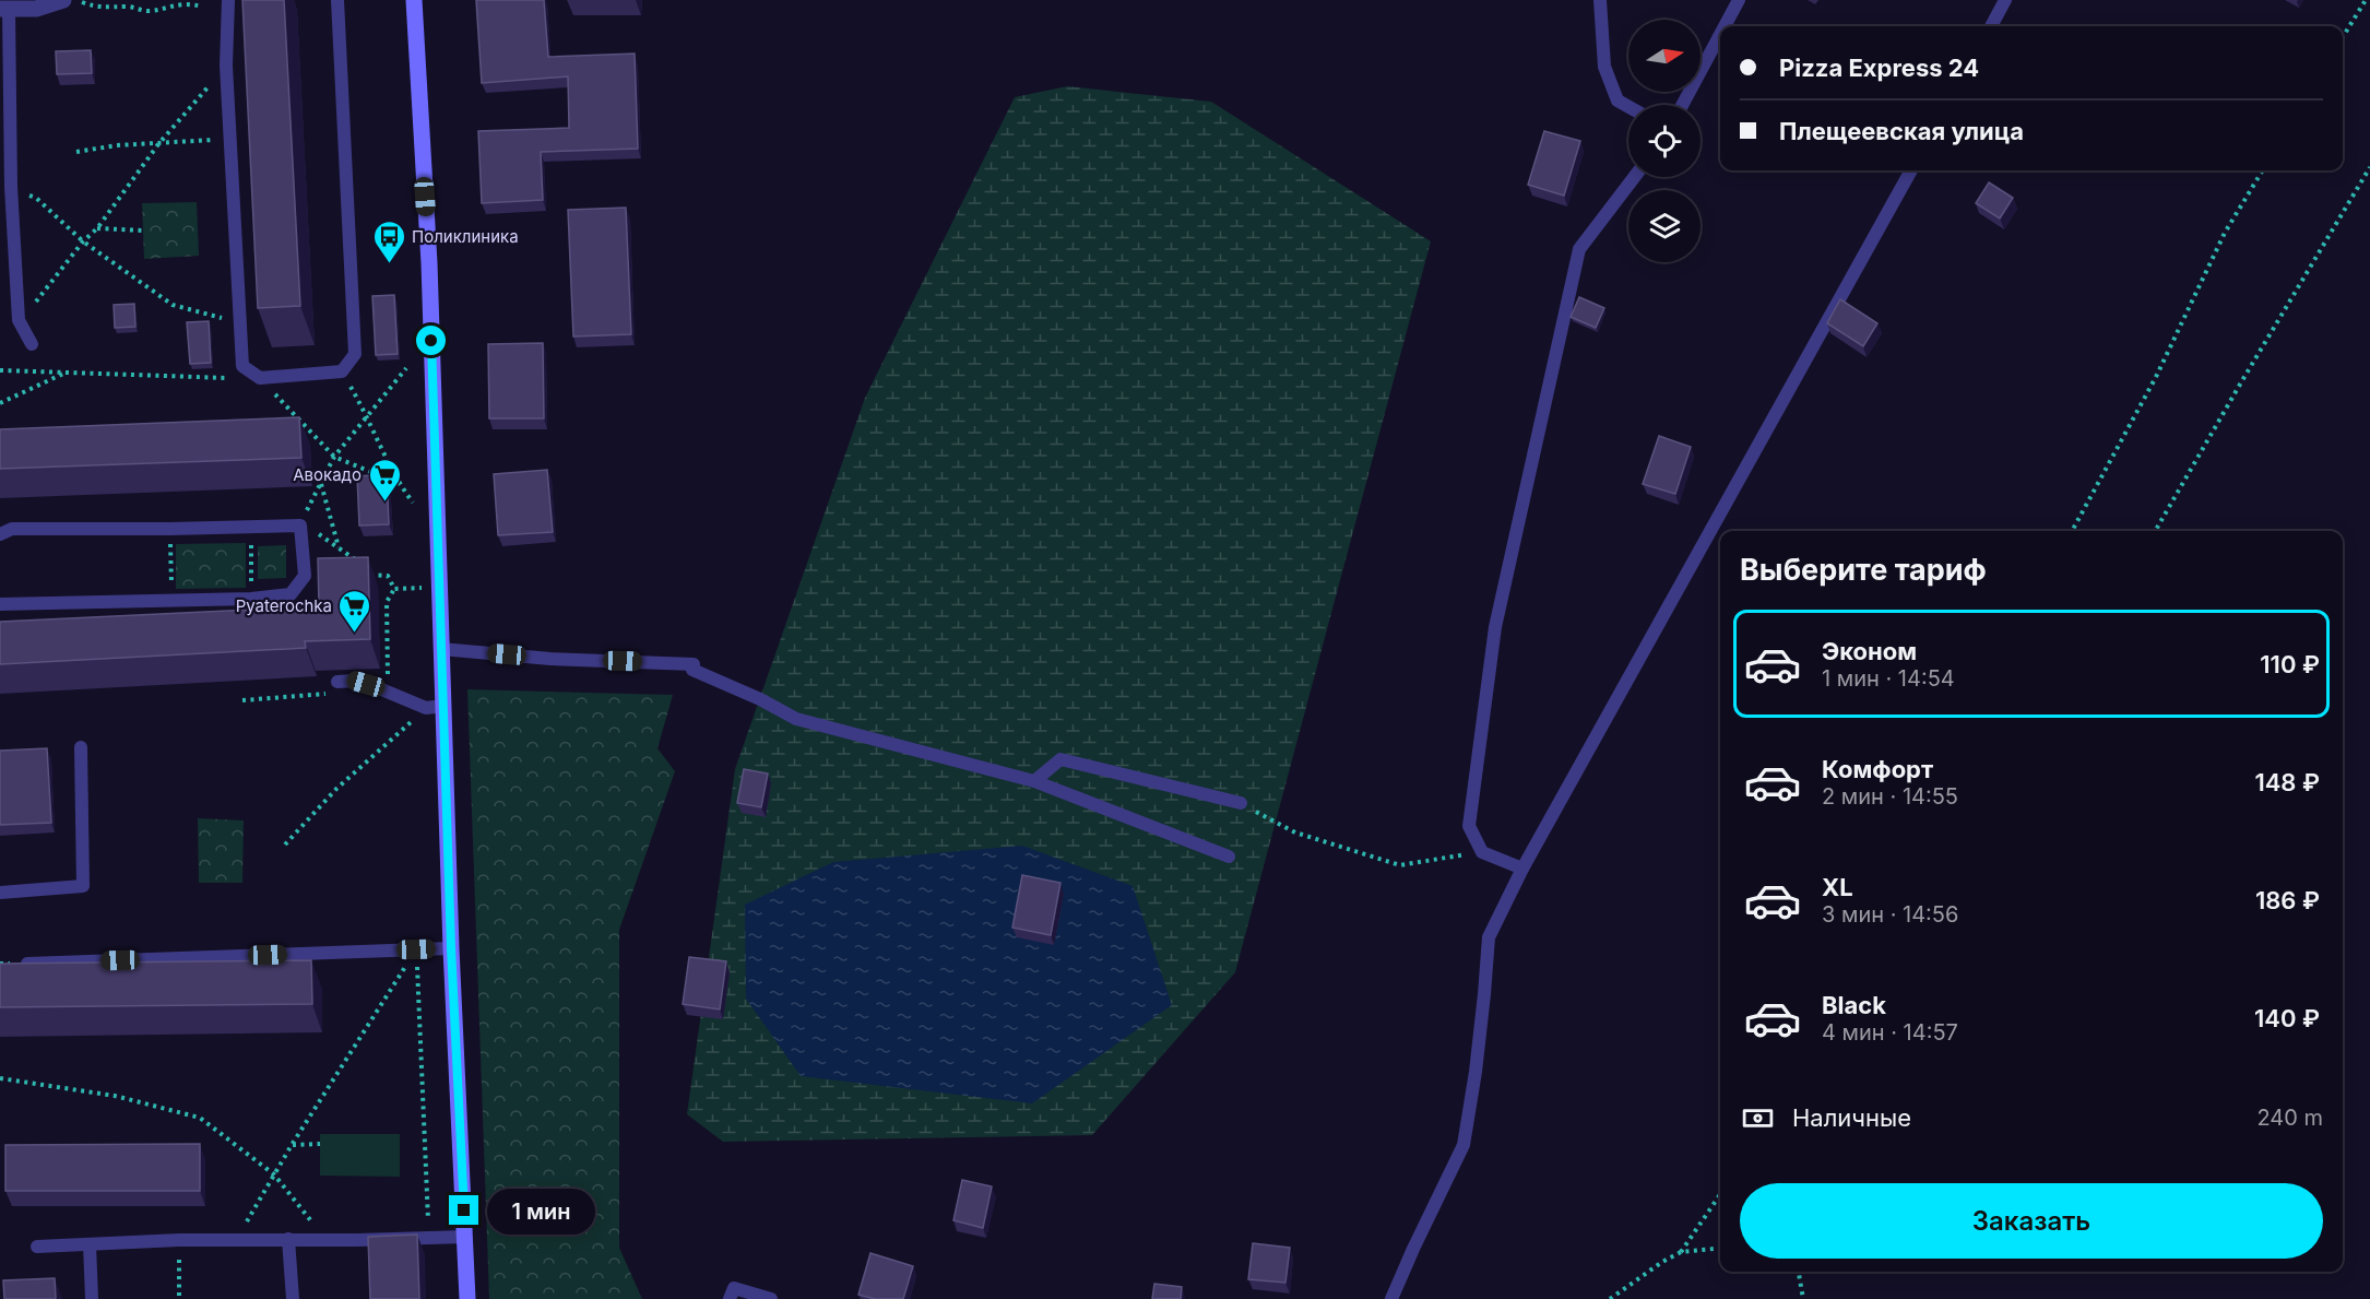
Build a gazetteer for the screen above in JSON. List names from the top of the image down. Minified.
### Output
{"places":{"bus stop":["Поликлиника"],"supermarket":["Авокадо","Pyaterochka"]},"north":"right","page":{"banner":["Pizza Express 24","Плещеевская улица"],"heading":"Выберите тариф","list":[{"name":"Эконом","note":"1 мин · 14:54","value":"110 ₽"},{"name":"Комфорт","note":"2 мин · 14:55","value":"148 ₽"},{"name":"XL","note":"3 мин · 14:56","value":"186 ₽"},{"name":"Black","note":"4 мин · 14:57","value":"140 ₽"}],"pay":["Наличные","240 m"],"buttons":"Заказать","bubble":"1 мин"}}
